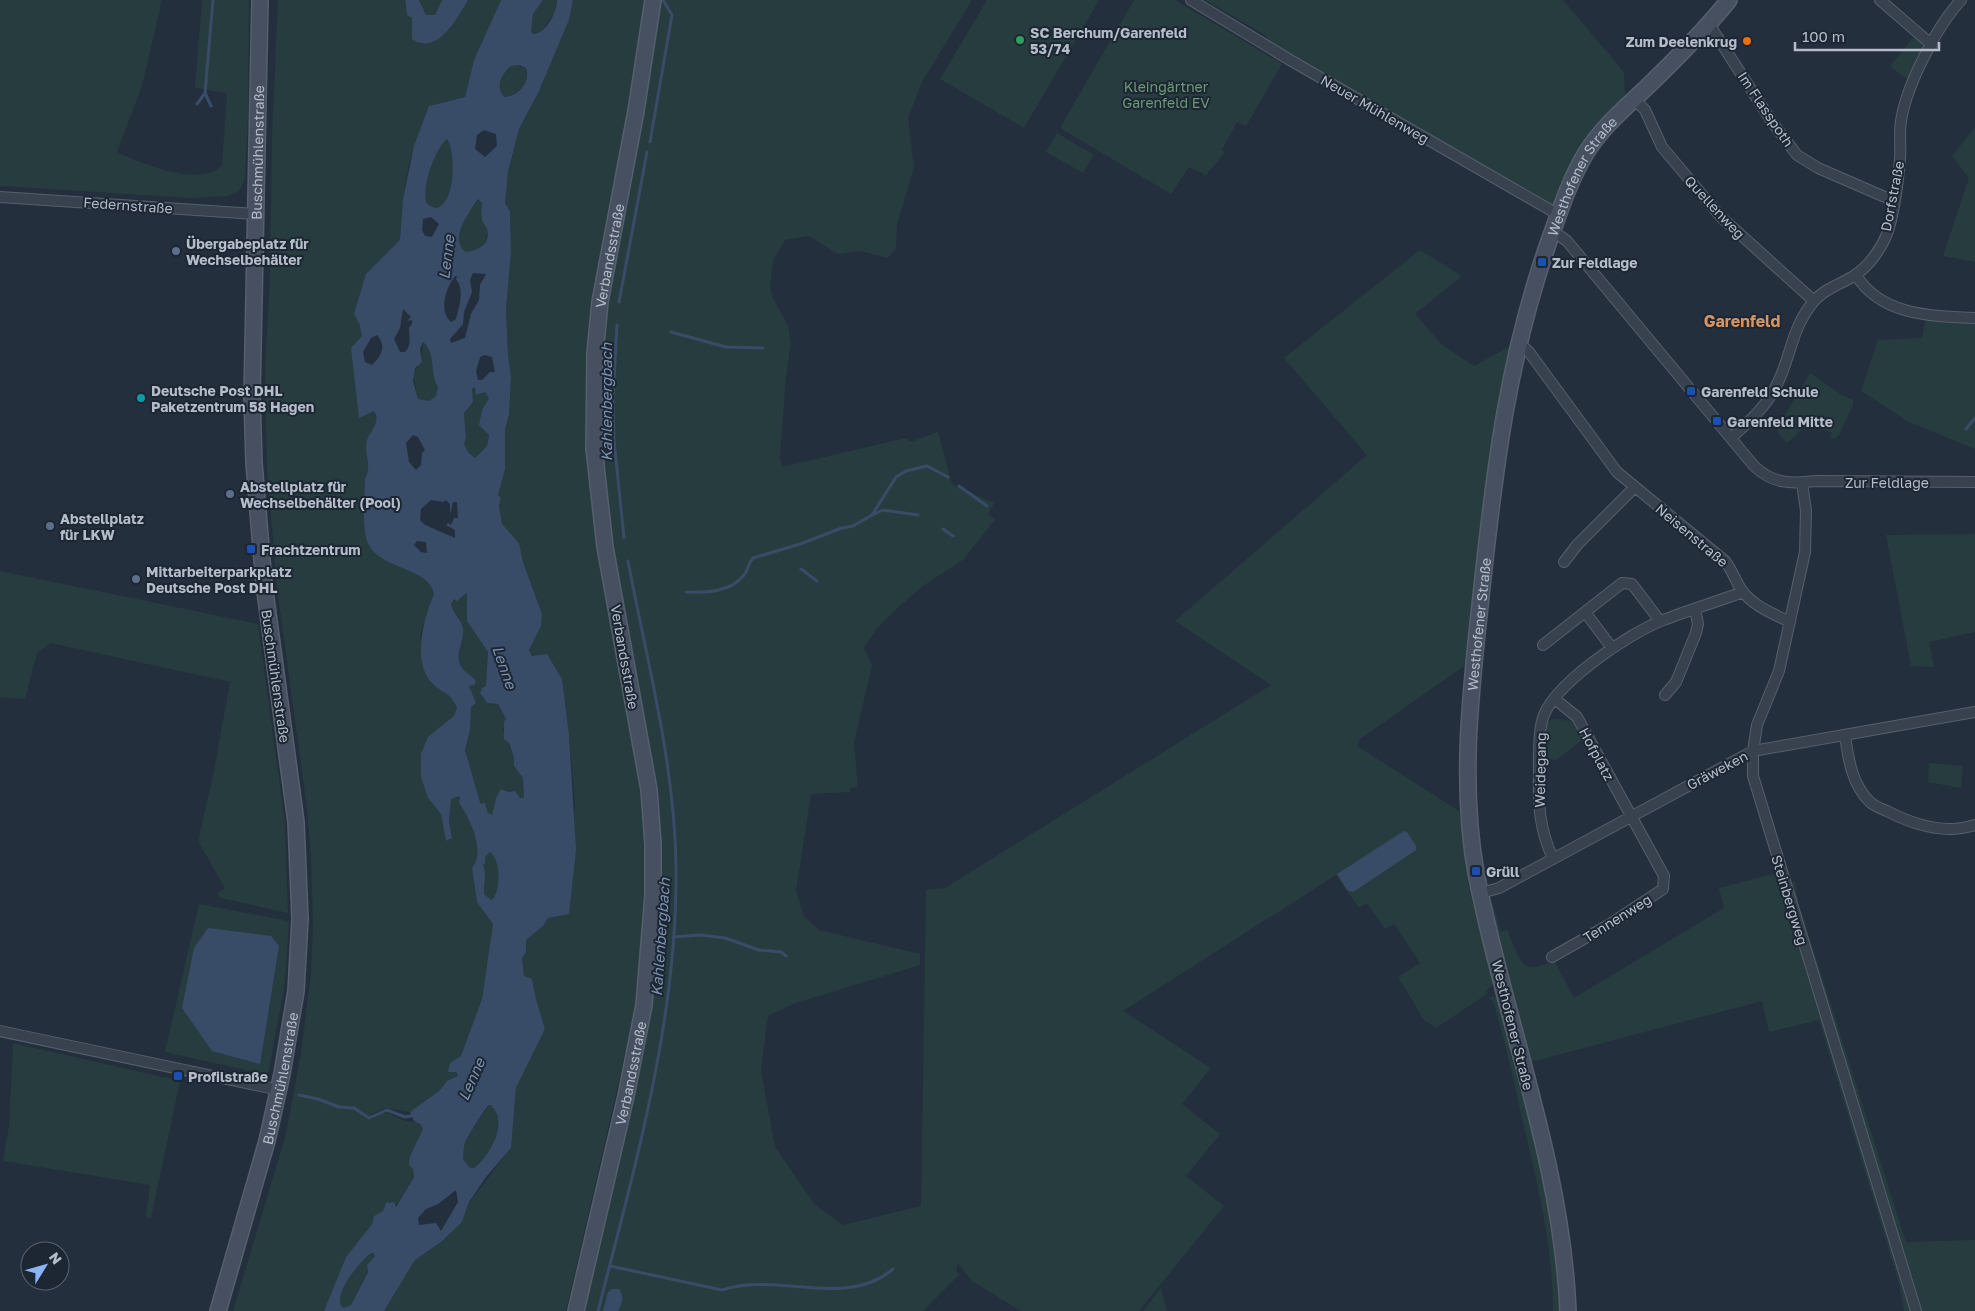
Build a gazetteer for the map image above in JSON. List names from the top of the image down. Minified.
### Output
{"streets":{"street":["Neuer Mühlenweg","Im Flasspoth","Buschmühlenstraße","Westhofener Straße","Dorfstraße","Federnstraße","Quellenweg","Verbandsstraße","Zur Feldlage","Neisenstraße","Hofplatz","Weidegang","Gräweken","Steinbergweg","Tennenweg"]},"crossings":[["Neuer Mühlenweg","Westhofener Straße"],["Im Flasspoth","Westhofener Straße"],["Im Flasspoth","Dorfstraße"],["Buschmühlenstraße","Federnstraße"],["Westhofener Straße","Quellenweg"],["Westhofener Straße","Zur Feldlage"],["Westhofener Straße","Neisenstraße"],["Westhofener Straße","Gräweken"],["Dorfstraße","Quellenweg"],["Dorfstraße","Zur Feldlage"],["Zur Feldlage","Steinbergweg"],["Neisenstraße","Weidegang"],["Neisenstraße","Steinbergweg"],["Hofplatz","Weidegang"],["Hofplatz","Gräweken"],["Hofplatz","Tennenweg"],["Weidegang","Gräweken"],["Gräweken","Steinbergweg"],["Gräweken","Tennenweg"]],"districts":["Garenfeld"],"water":["Lenne","Kahlenbergbach"],"parks":["Kleingärtner Garenfeld EV"],"places":{"other":["SC Berchum/Garenfeld 53/74","Zum Deelenkrug","Übergabeplatz für Wechselbehälter","Deutsche Post DHL Paketzentrum 58 Hagen","Abstellplatz für Wechselbehälter (Pool)","Abstellplatz für LKW","Mittarbeiterparkplatz Deutsche Post DHL"],"transit":["Zur Feldlage","Garenfeld Schule","Garenfeld Mitte","Frachtzentrum","Grüll","Profilstraße"]},"scale_bar":"100 m","north":"top right"}
